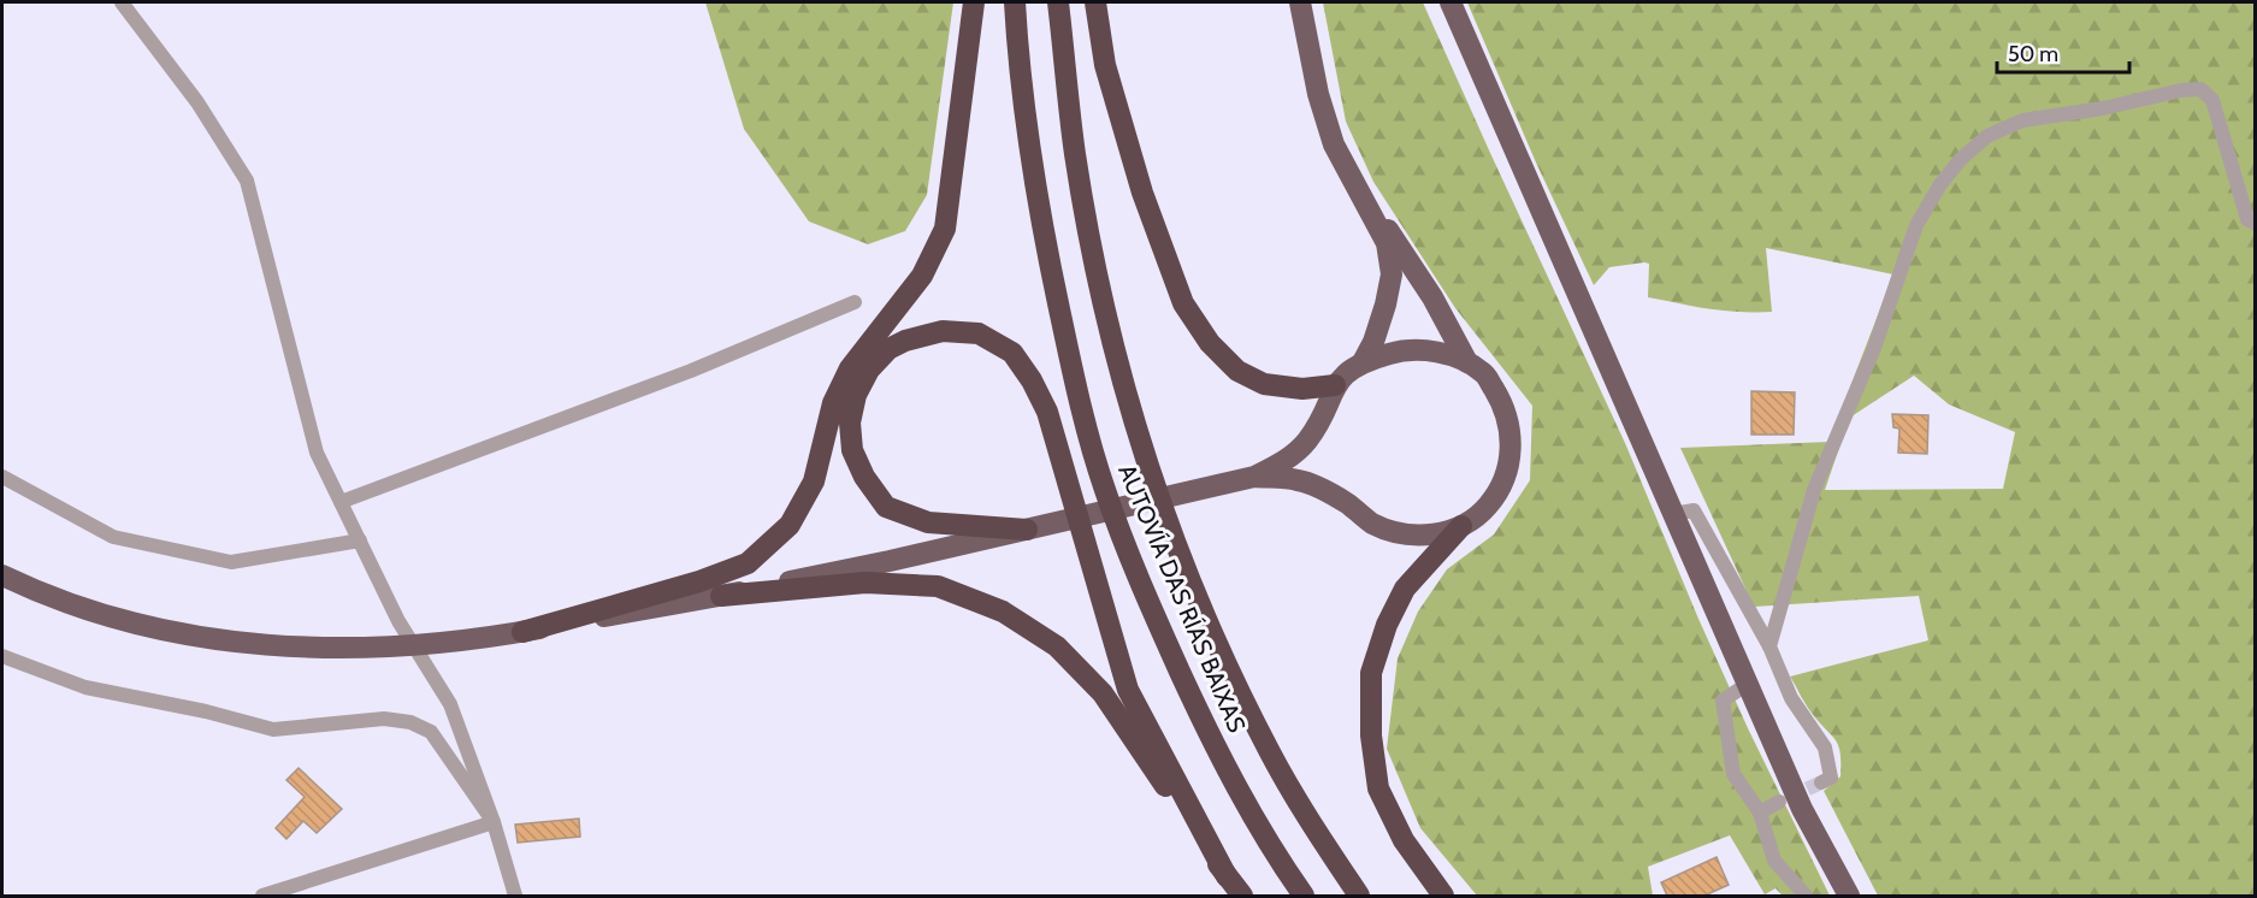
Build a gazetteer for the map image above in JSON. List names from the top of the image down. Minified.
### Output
{"streets":{"highway":["AUTOVÍA DAS RÍAS BAIXAS"]},"scale_bar":"50 m"}
